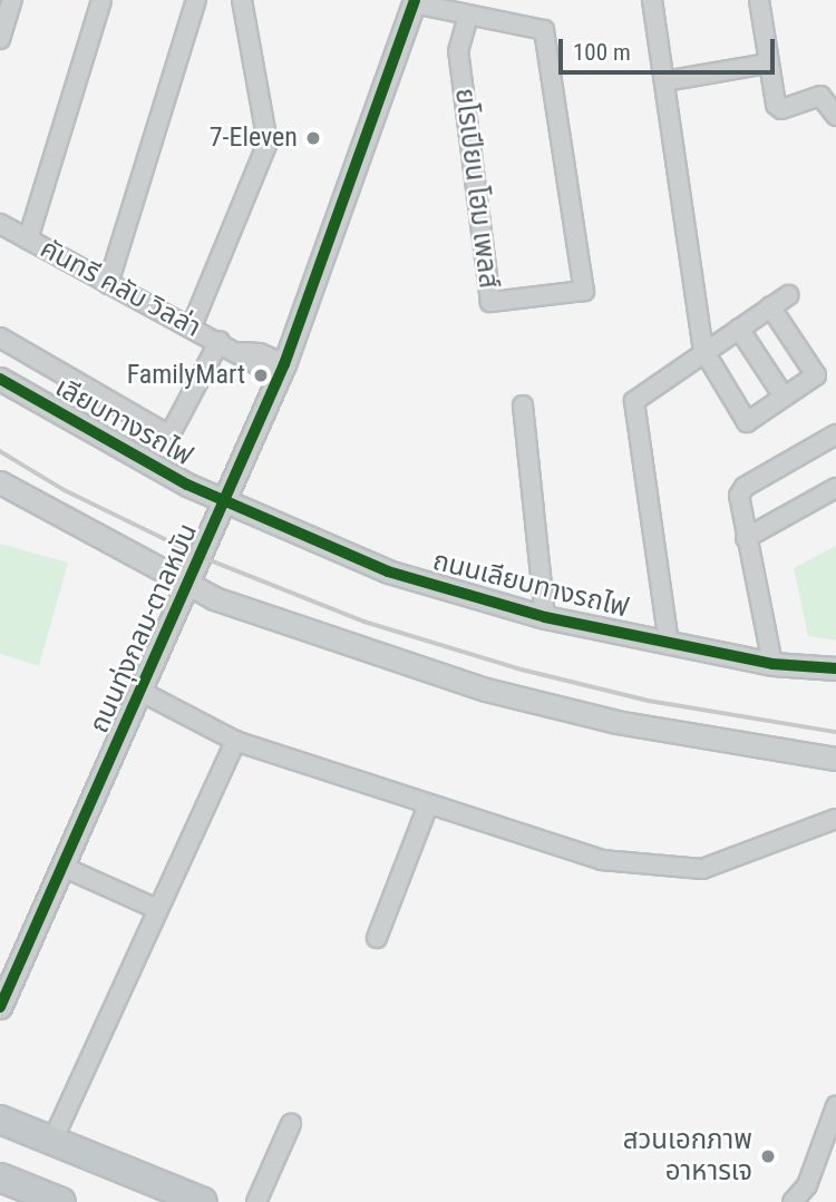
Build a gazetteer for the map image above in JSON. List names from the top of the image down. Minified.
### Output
{"streets":{"street":["ยโรเปียน โฮม เพลส์","คันทรี คลับ วิลล่า","เลียบทางรถไฟ","ถนนเลียบทางรถไฟ","ถนนทุ่งกลม-ตาลหมัน"]},"crossings":[["ยโรเปียน โฮม เพลส์","ถนนทุ่งกลม-ตาลหมัน"],["คันทรี คลับ วิลล่า","ถนนทุ่งกลม-ตาลหมัน"],["เลียบทางรถไฟ","ถนนเลียบทางรถไฟ"],["เลียบทางรถไฟ","ถนนทุ่งกลม-ตาลหมัน"],["ถนนเลียบทางรถไฟ","ถนนทุ่งกลม-ตาลหมัน"]],"places":["7-Eleven","FamilyMart","สวนเอกภาพ อาหารเจ"],"scale_bar":"100 m"}
